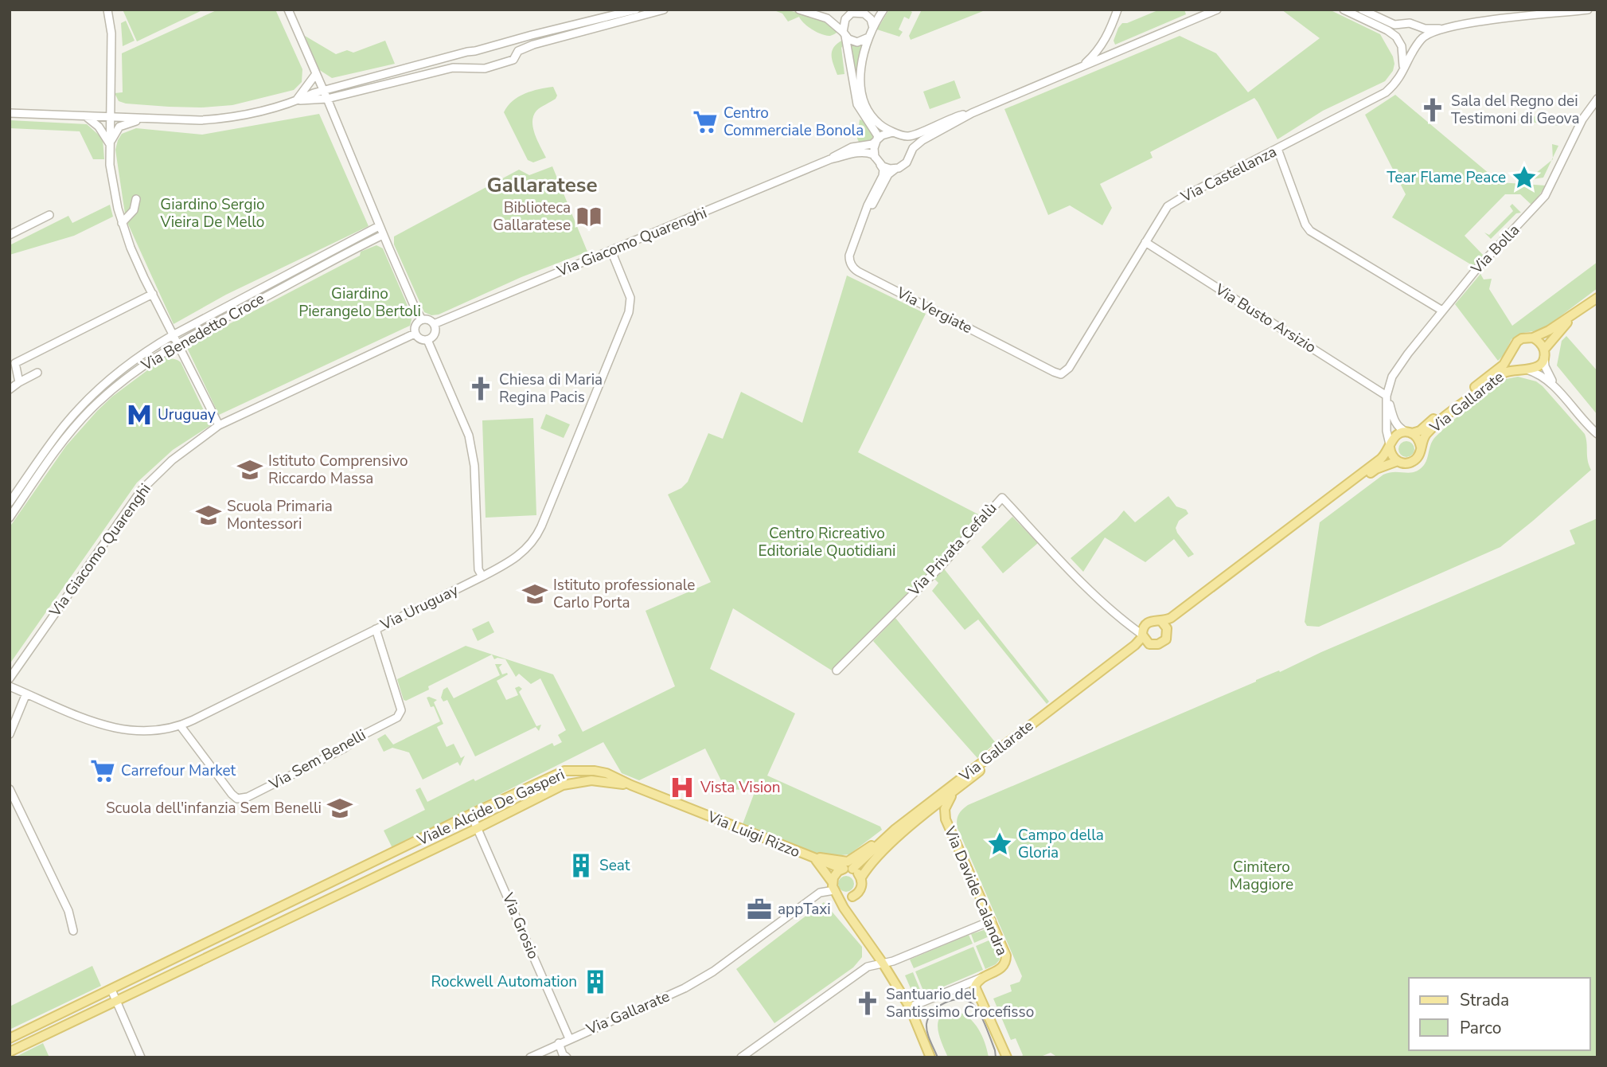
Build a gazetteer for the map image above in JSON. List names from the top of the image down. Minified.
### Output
{"streets":{"main road":["Via Gallarate","Viale Alcide De Gasperi","Via Luigi Rizzo","Via Davide Calandra"],"street":["Via Castellanza","Via Giacomo Quarenghi","Via Bolla","Via Vergiate","Via Busto Arsizio","Via Benedetto Croce","Via Privata Cefalù","Via Uruguay","Via Sem Benelli","Via Grosio"]},"crossings":[["Via Castellanza","Via Vergiate"],["Via Castellanza","Via Busto Arsizio"],["Via Giacomo Quarenghi","Via Vergiate"],["Via Giacomo Quarenghi","Via Uruguay"],["Via Bolla","Via Busto Arsizio"],["Via Bolla","Via Gallarate"],["Via Gallarate","Via Privata Cefalù"],["Via Gallarate","Via Luigi Rizzo"],["Via Gallarate","Via Davide Calandra"],["Via Gallarate","Via Grosio"],["Via Uruguay","Via Sem Benelli"],["Viale Alcide De Gasperi","Via Luigi Rizzo"],["Viale Alcide De Gasperi","Via Grosio"]],"districts":["Gallaratese"],"parks":["Giardino Sergio Vieira De Mello","Giardino Pierangelo Bertoli","Centro Ricreativo Editoriale Quotidiani","Cimitero Maggiore"],"places":{"church":["Sala del Regno dei Testimoni di Geova","Chiesa di Maria Regina Pacis","Santuario del Santissimo Crocefisso"],"supermarket":["Centro Commerciale Bonola","Carrefour Market"],"place":["Tear Flame Peace","Campo della Gloria"],"library":["Biblioteca Gallaratese"],"metro station":["Uruguay"],"school or university":["Istituto Comprensivo Riccardo Massa","Scuola Primaria Montessori","Istituto professionale Carlo Porta","Scuola dell'infanzia Sem Benelli"],"hospital":["Vista Vision"],"building":["Seat","Rockwell Automation"],"office":["appTaxi"]},"legend":["Strada","Parco"]}
